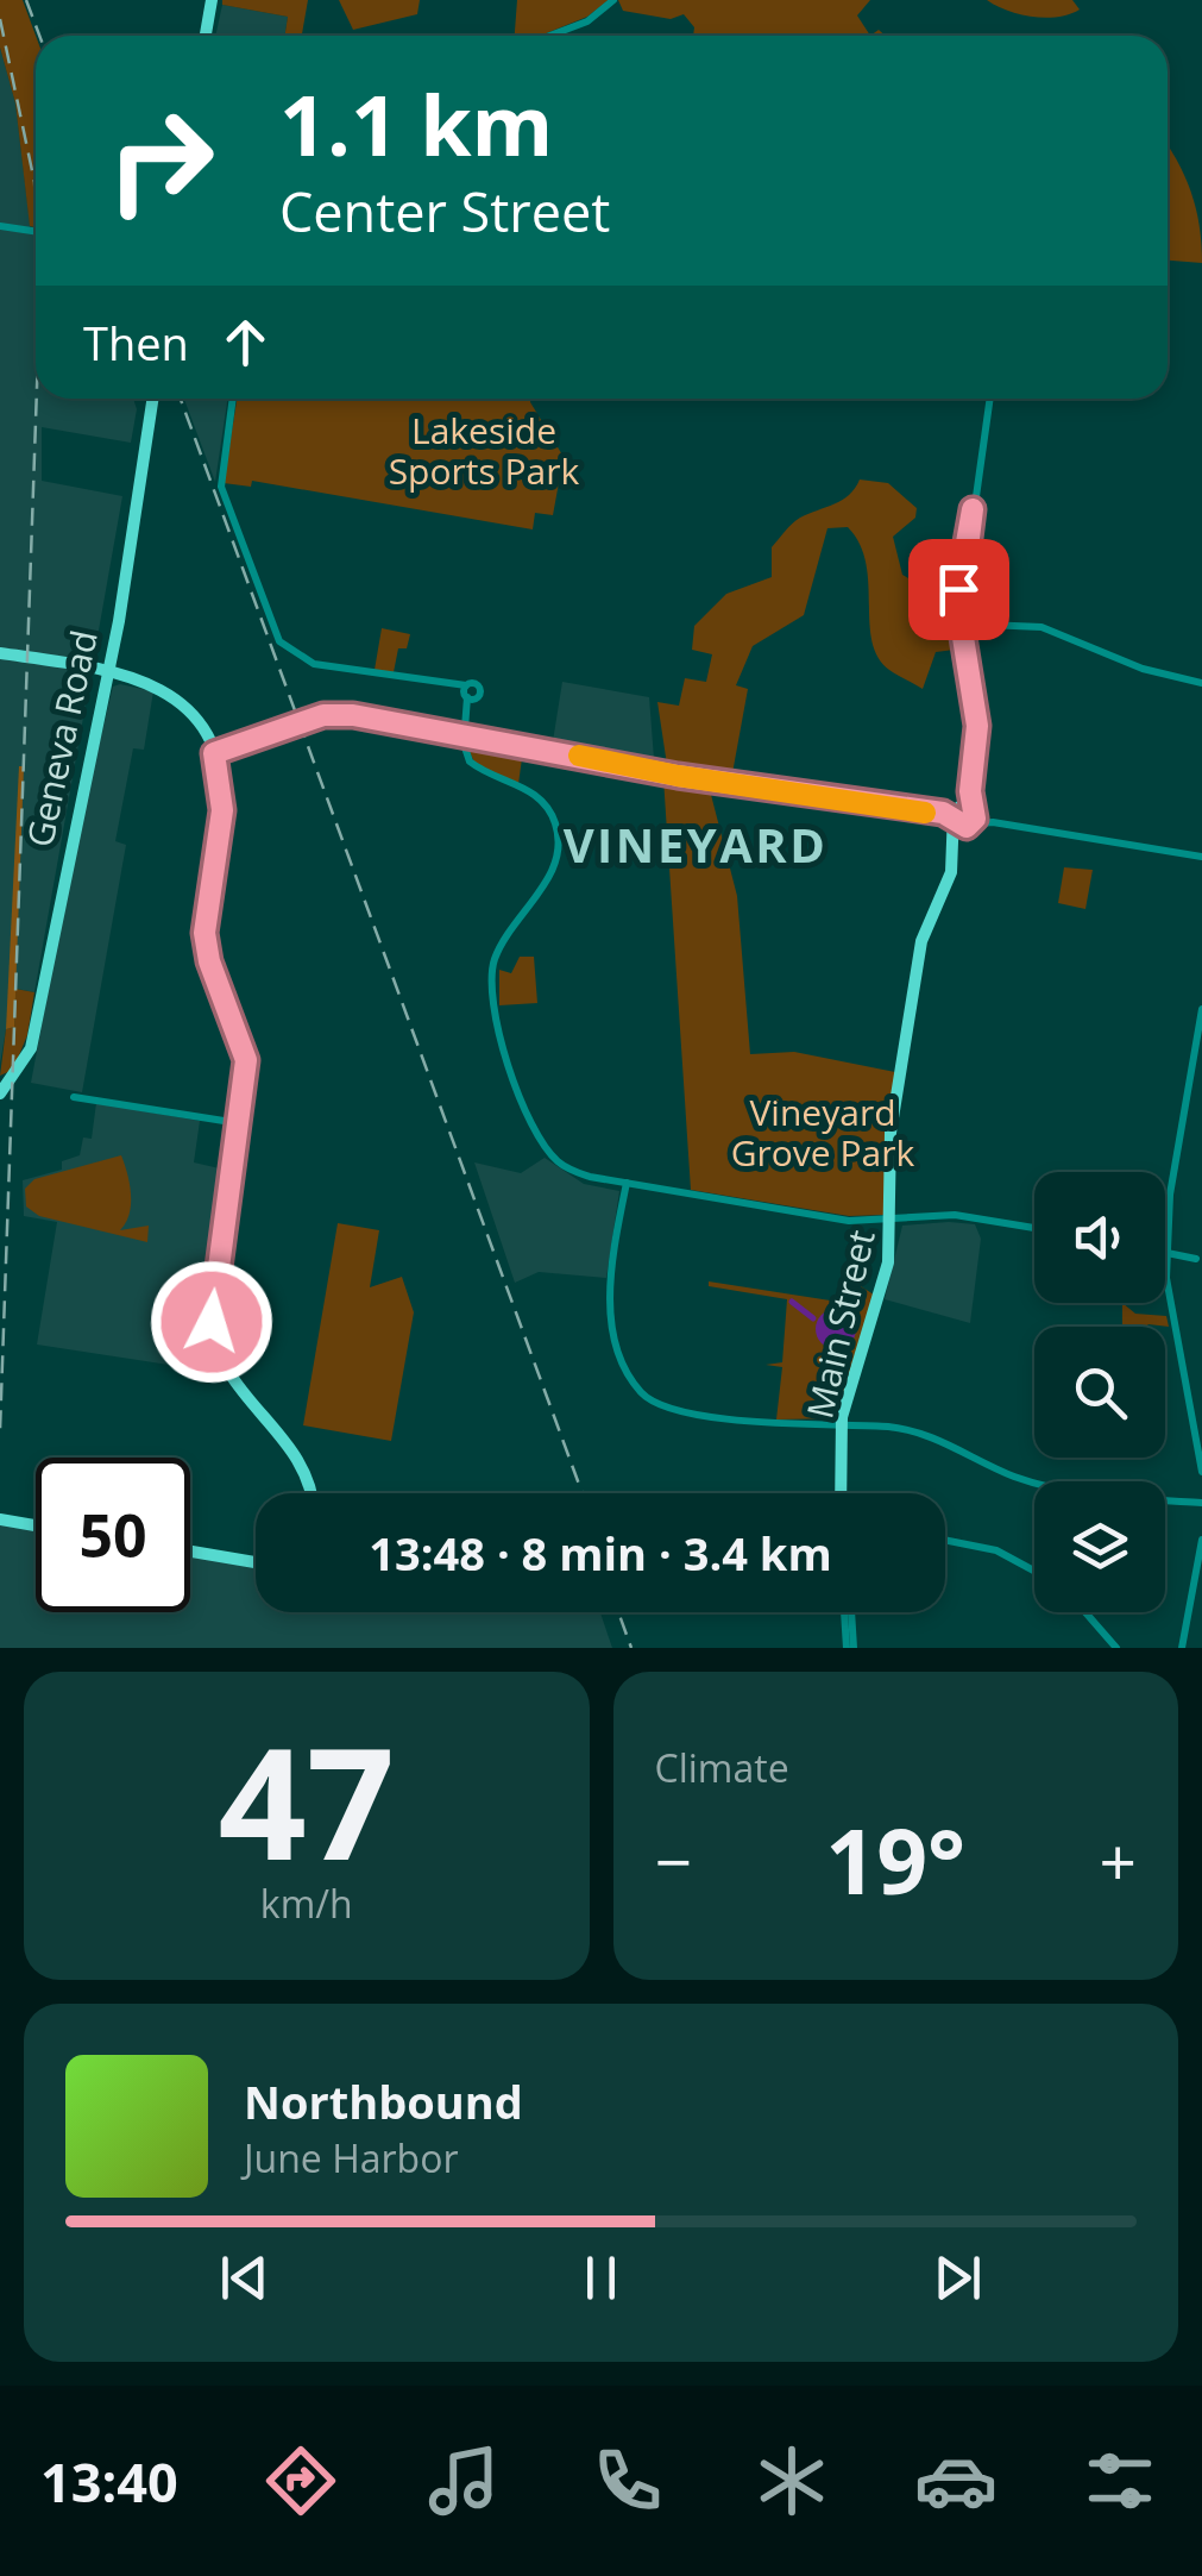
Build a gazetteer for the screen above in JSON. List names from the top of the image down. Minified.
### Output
{"streets":{"main road":["Geneva Road","Main Street"]},"districts":["VINEYARD"],"parks":["Lakeside Sports Park","Vineyard Grove Park"],"page":{"turn":["1.1 km","Center Street"],"then":"Then","limit":"50","trip":"13:48 · 8 min · 3.4 km","tile":[["47","km/h"],"Climate"],"heat":["−","19°","+"],"song":["Northbound","June Harbor"],"tabs":"13:40"}}
